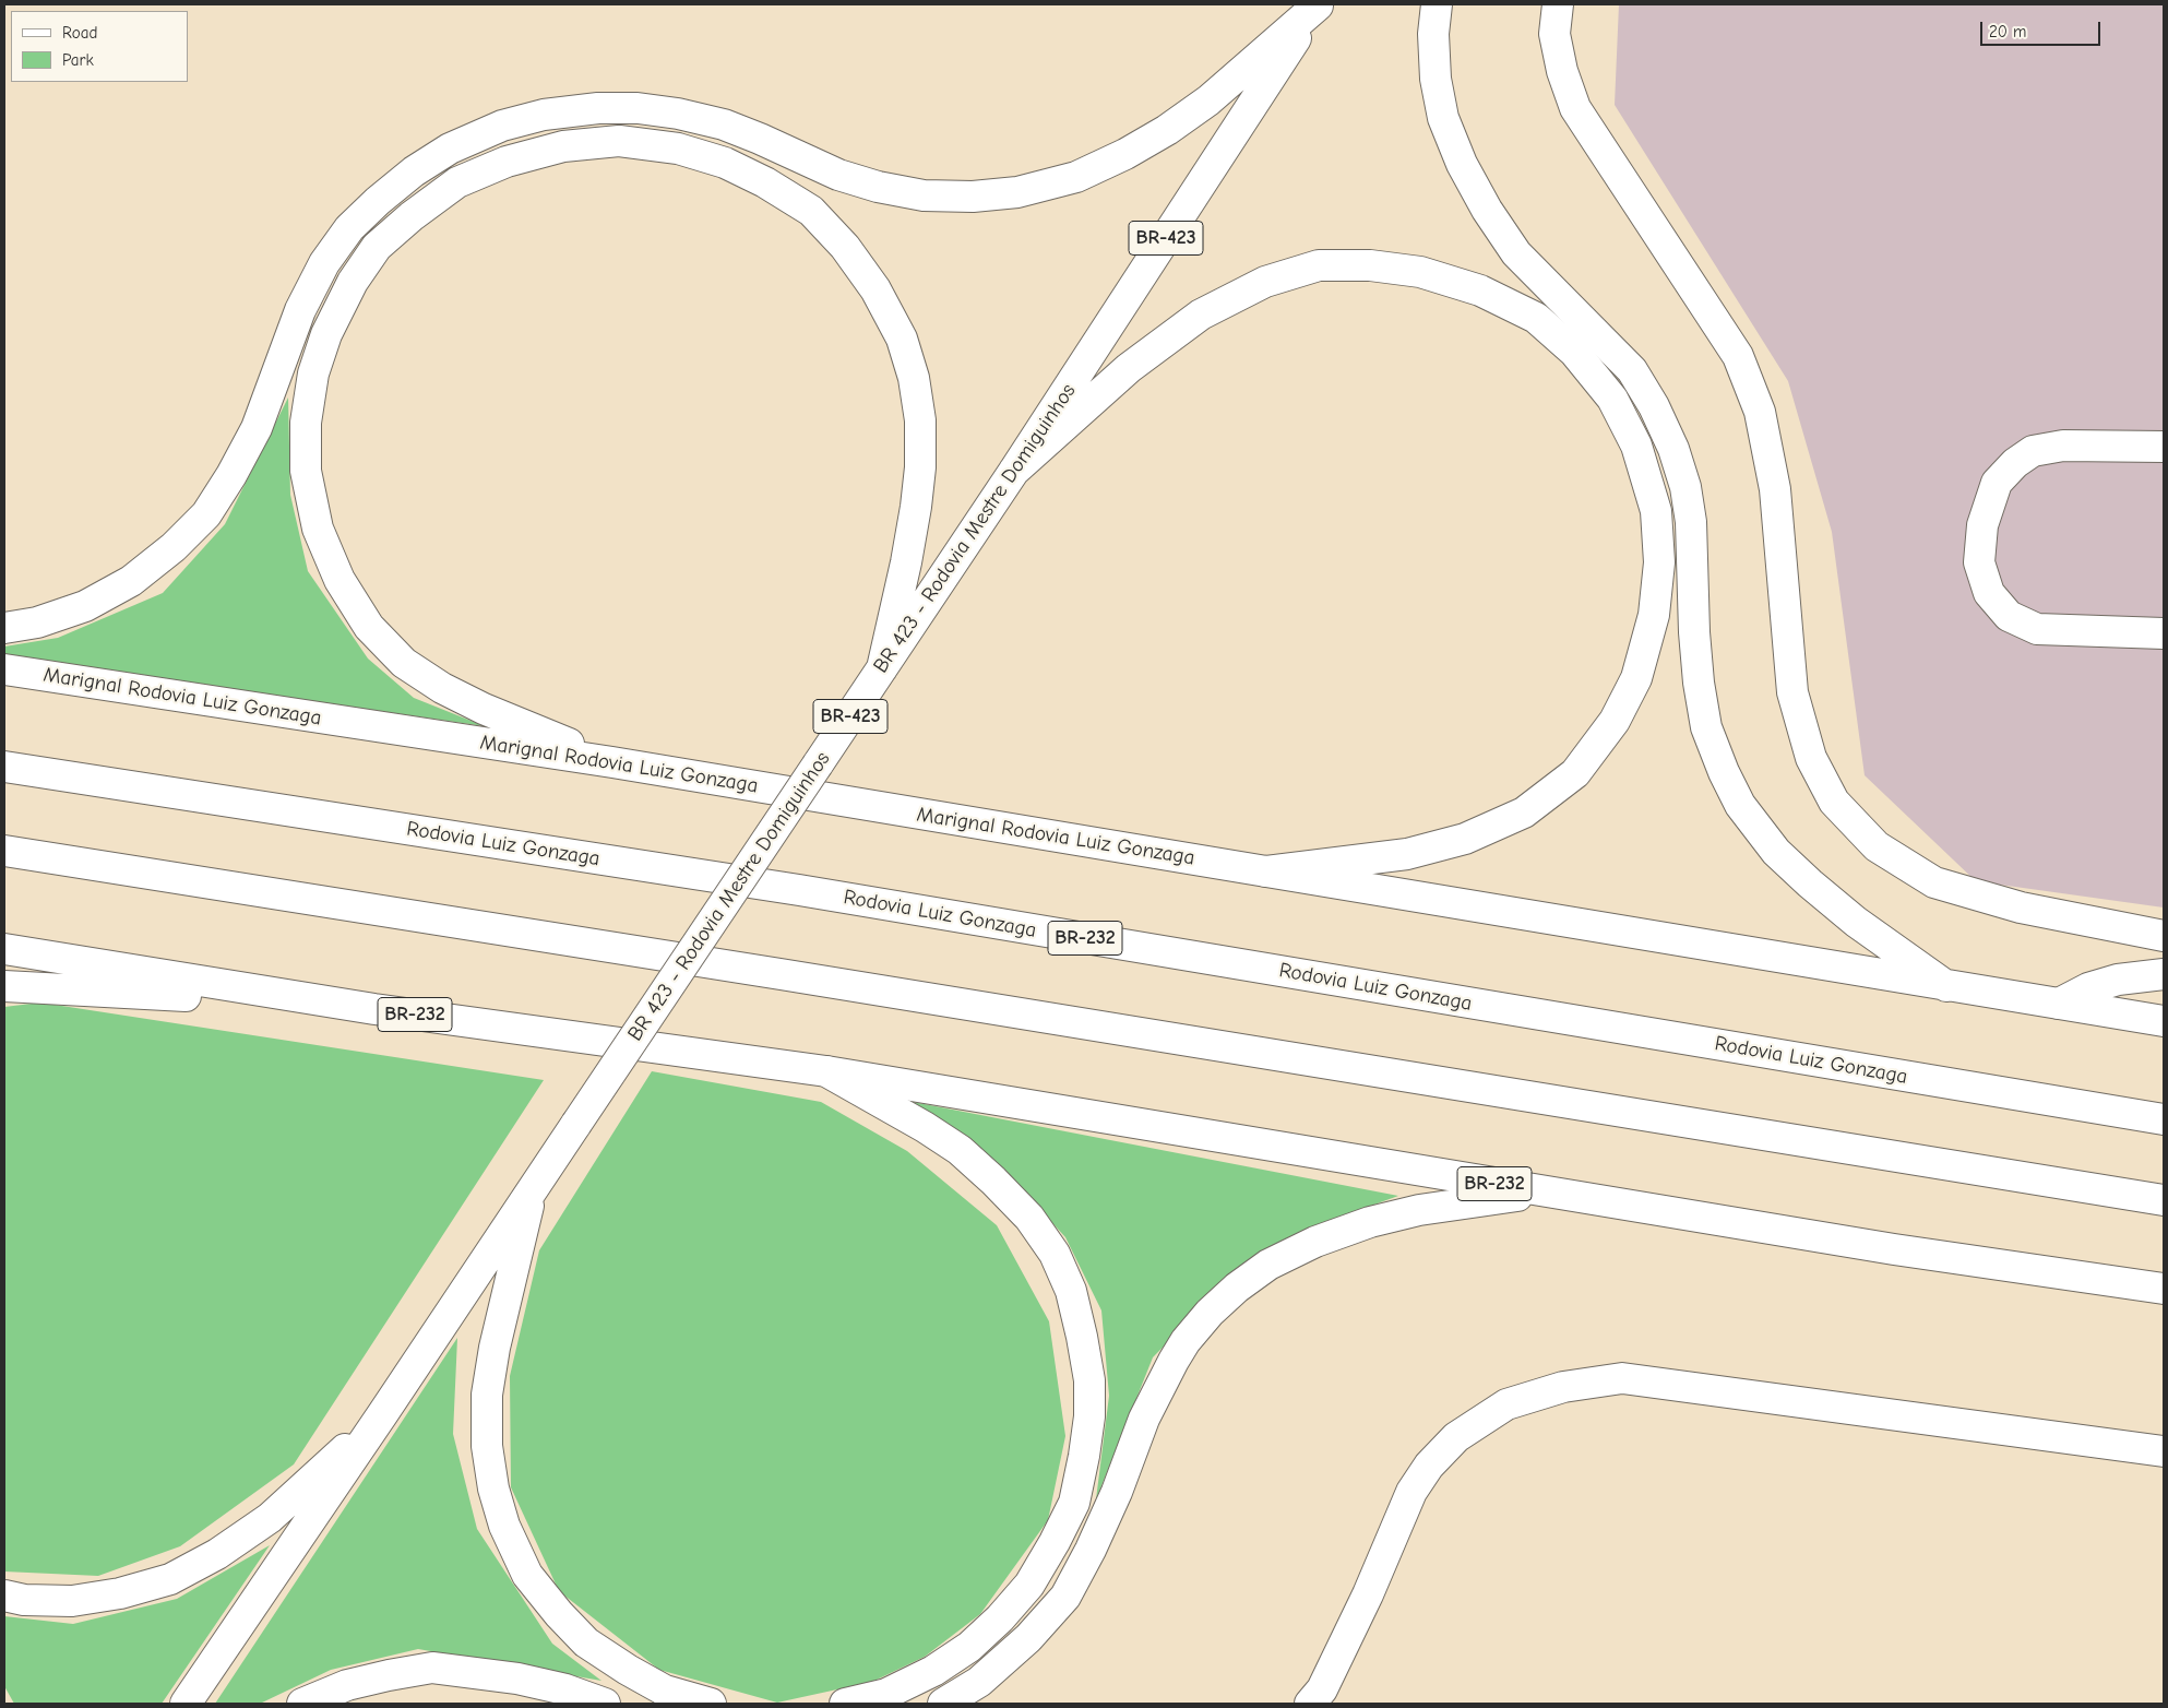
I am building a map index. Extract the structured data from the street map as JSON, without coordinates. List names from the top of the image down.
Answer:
{
  "streets": {
    "main road": [
      "BR-423",
      "BR 423 - Rodovia Mestre Domiguinhos",
      "Marignal Rodovia Luiz Gonzaga",
      "Rodovia Luiz Gonzaga",
      "BR-232"
    ]
  },
  "legend": ["Road", "Park"],
  "scale_bar": "20 m"
}
